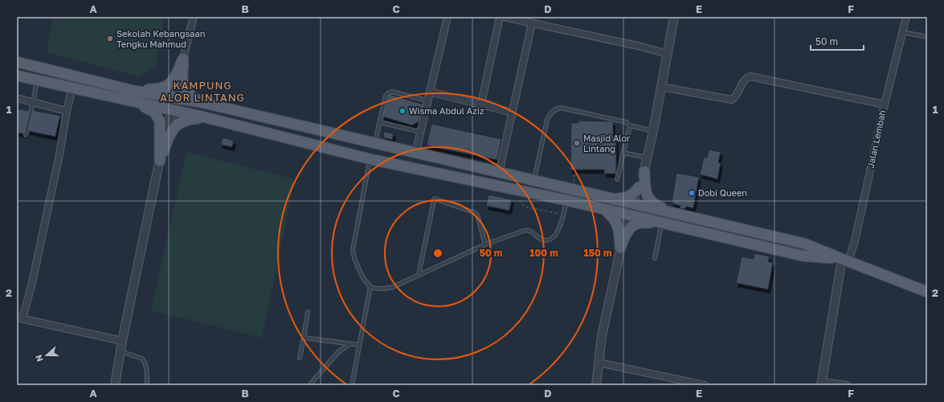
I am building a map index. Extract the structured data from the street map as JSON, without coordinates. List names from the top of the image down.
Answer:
{
  "streets": {
    "street": ["Jalan Lembah"]
  },
  "districts": ["KAMPUNG ALOR LINTANG"],
  "places": [
    "Sekolah Kebangsaan Tengku Mahmud",
    "Wisma Abdul Aziz",
    "Masjid Alor Lintang",
    "Dobi Queen"
  ],
  "scale_bar": "50 m",
  "north": "left",
  "grid": {
    "columns": [
      "A",
      "B",
      "C",
      "D",
      "E",
      "F"
    ],
    "rows": ["1", "2"]
  },
  "rings": ["50 m", "100 m", "150 m"]
}
